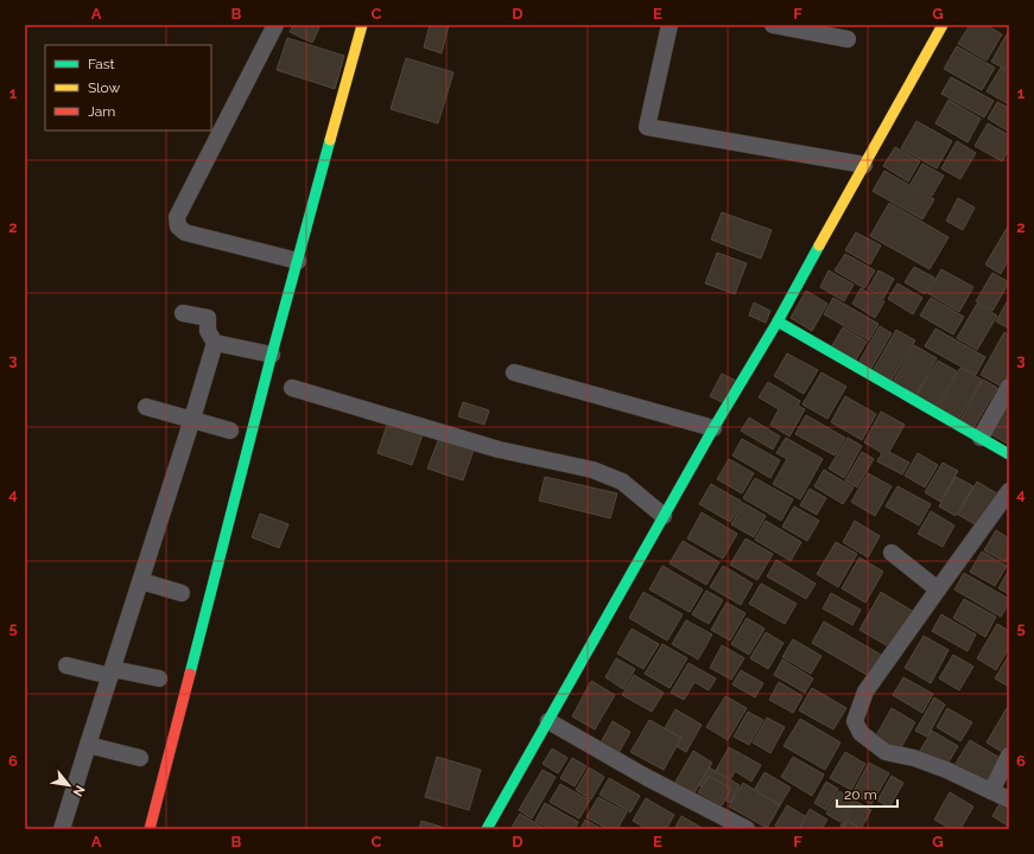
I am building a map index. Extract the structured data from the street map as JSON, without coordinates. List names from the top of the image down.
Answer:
{
  "legend": ["Fast", "Slow", "Jam"],
  "scale_bar": "20 m",
  "north": "bottom right",
  "grid": {
    "columns": [
      "A",
      "B",
      "C",
      "D",
      "E",
      "F",
      "G"
    ],
    "rows": [
      "1",
      "2",
      "3",
      "4",
      "5",
      "6"
    ]
  }
}
